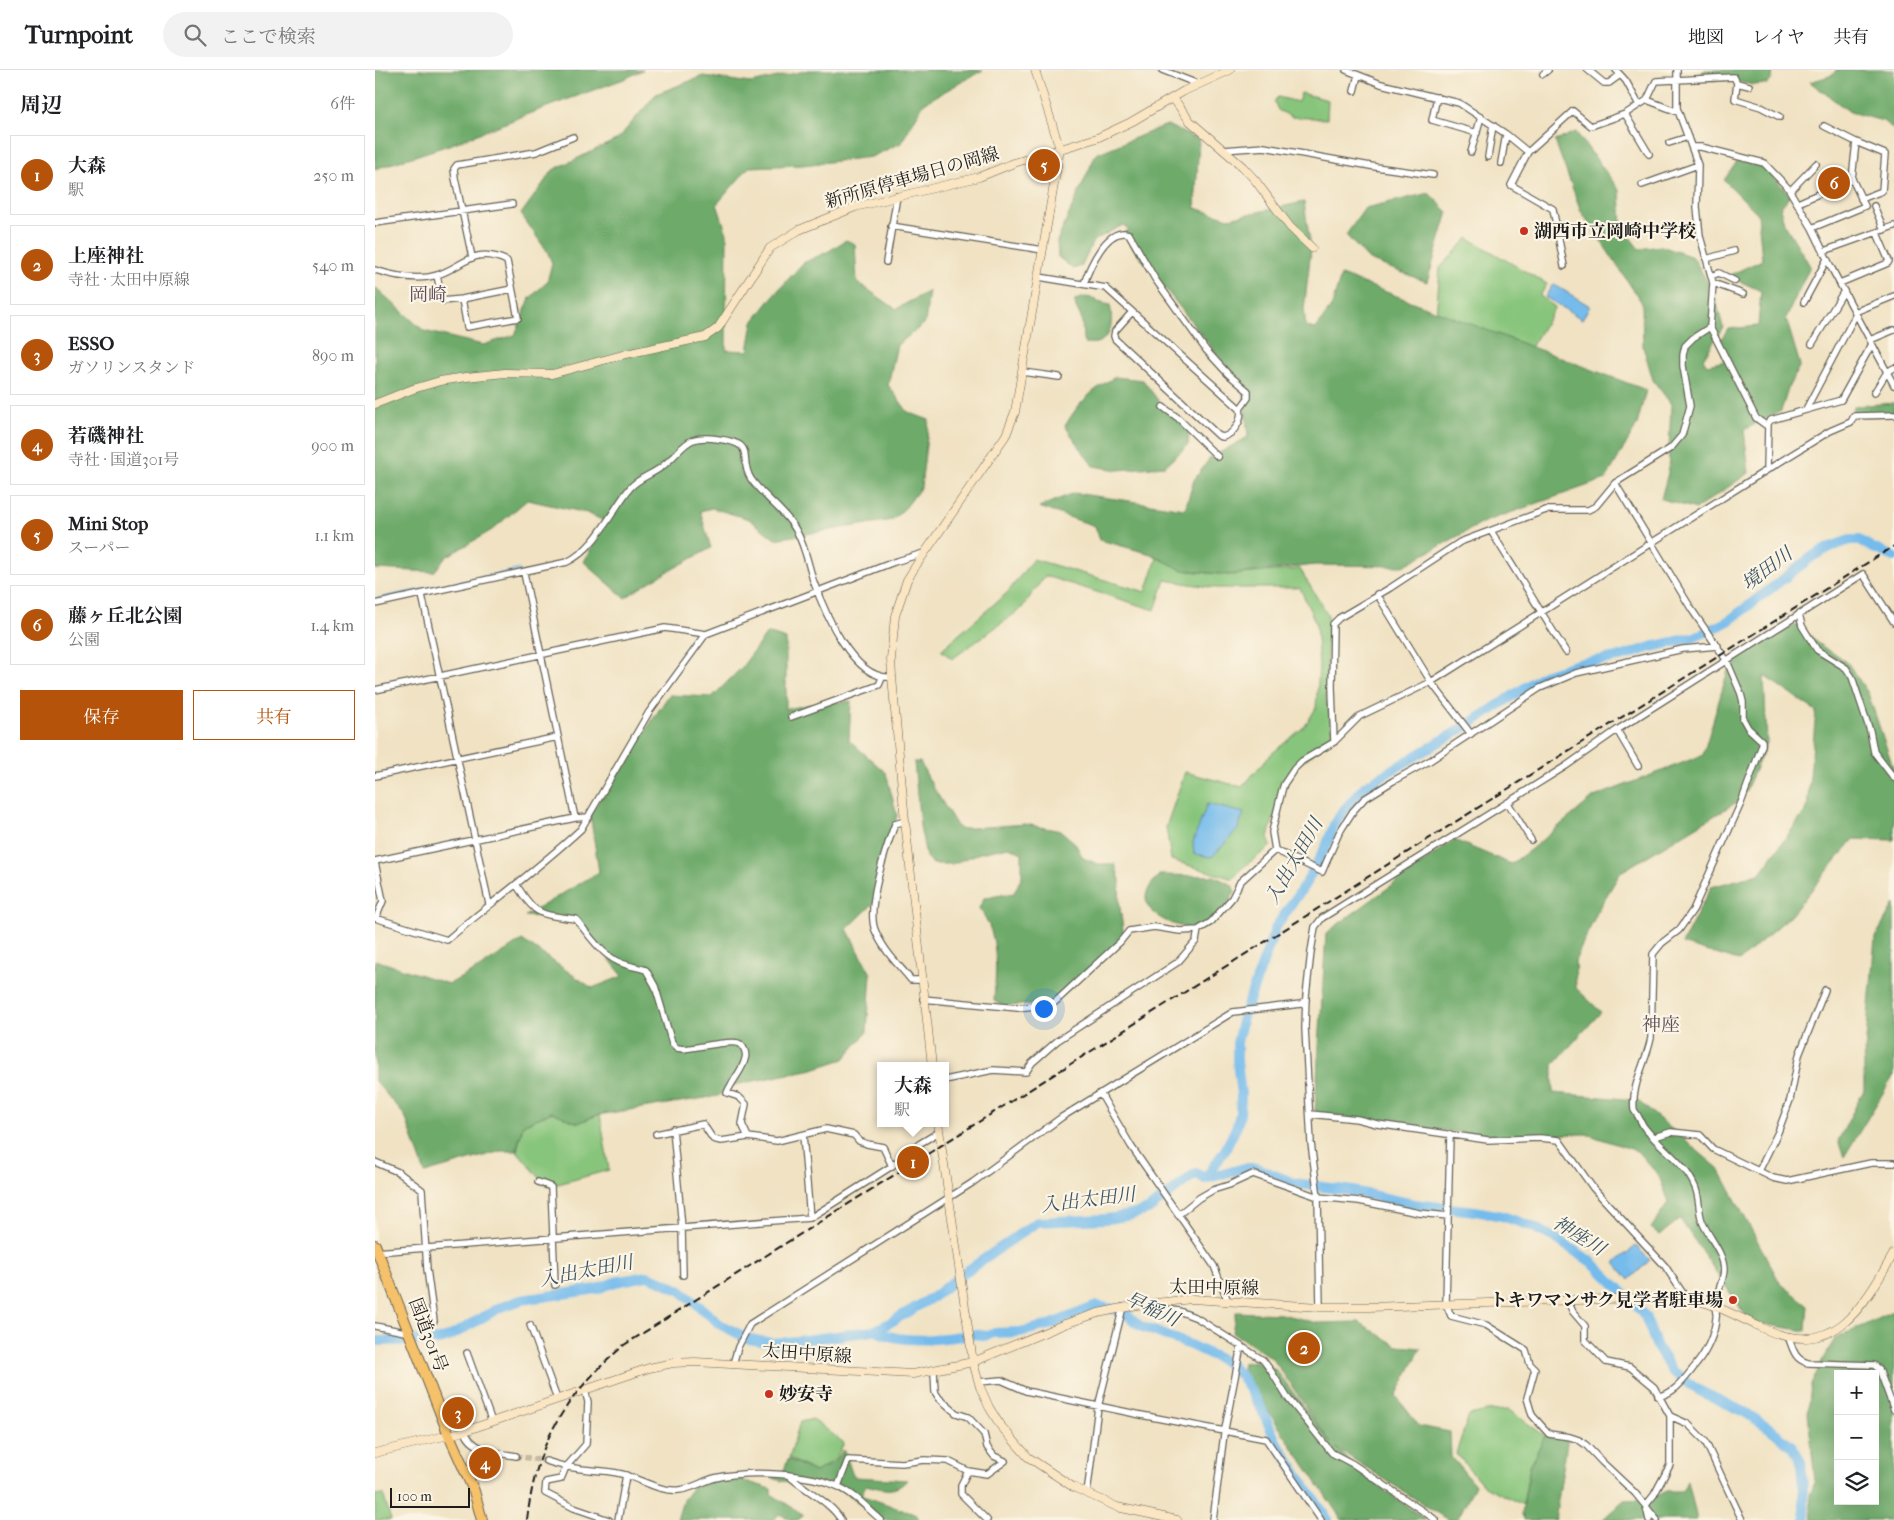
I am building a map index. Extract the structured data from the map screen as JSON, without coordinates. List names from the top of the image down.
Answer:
{
  "streets": {
    "highway": ["国道301号"],
    "main road": ["新所原停車場日の岡線", "太田中原線"]
  },
  "crossings": [
    ["太田中原線", "国道301号"]
  ],
  "districts": ["岡崎", "神座"],
  "water": [
    "境田川",
    "入出太田川",
    "神座川",
    "早稲川"
  ],
  "places": ["湖西市立岡崎中学校", "トキワマンサク見学者駐車場", "妙安寺"],
  "scale_bar": "100 m",
  "page": {
    "header": "Turnpoint",
    "search": "ここで検索",
    "nav": ["地図", "レイヤ", "共有"],
    "heading": ["周辺", "6件"],
    "list": [
      {
        "mark": "1",
        "name": "大森",
        "note": "駅",
        "value": "250 m"
      },
      {
        "mark": "2",
        "name": "上座神社",
        "note": "寺社 · 太田中原線",
        "value": "540 m"
      },
      {
        "mark": "3",
        "name": "ESSO",
        "note": "ガソリンスタンド",
        "value": "890 m"
      },
      {
        "mark": "4",
        "name": "若磯神社",
        "note": "寺社 · 国道301号",
        "value": "900 m"
      },
      {
        "mark": "5",
        "name": "Mini Stop",
        "note": "スーパー",
        "value": "1.1 km"
      },
      {
        "mark": "6",
        "name": "藤ヶ丘北公園",
        "note": "公園",
        "value": "1.4 km"
      }
    ],
    "pins": [
      "5",
      "6",
      "1",
      "2",
      "3",
      "4"
    ],
    "buttons": ["保存", "共有"],
    "popup": ["大森", "駅"],
    "map_buttons": ["+", "−"],
    "scale": "100 m"
  }
}
